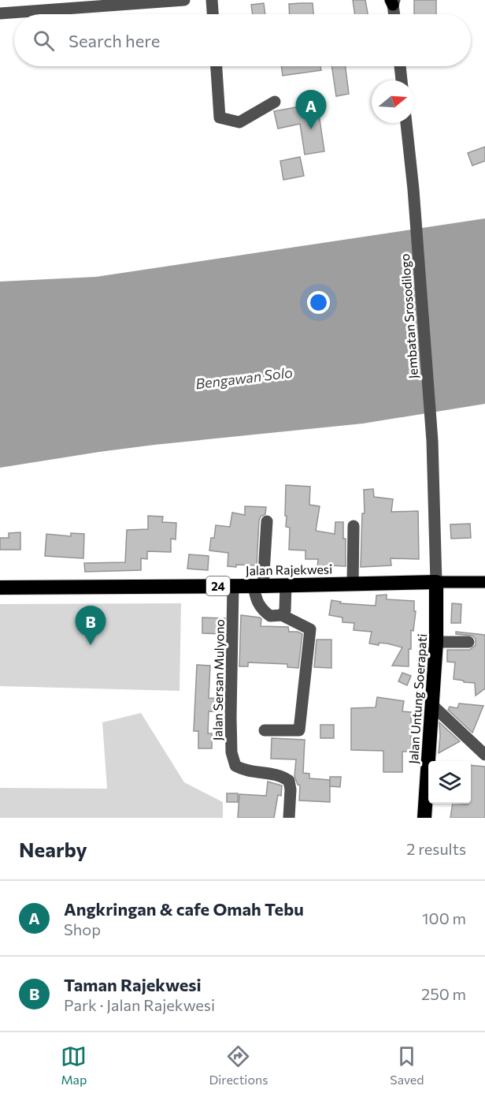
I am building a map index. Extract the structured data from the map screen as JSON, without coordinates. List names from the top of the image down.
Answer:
{
  "streets": {
    "highway": ["Jalan Rajekwesi", "24", "Jalan Untung Soerapati"],
    "street": ["Jembatan Srosodilogo", "Jalan Sersan Mulyono"]
  },
  "crossings": [
    ["Jembatan Srosodilogo", "Jalan Rajekwesi"],
    ["Jembatan Srosodilogo", "Jalan Untung Soerapati"],
    ["Jalan Rajekwesi", "Jalan Sersan Mulyono"],
    ["Jalan Rajekwesi", "Jalan Untung Soerapati"]
  ],
  "water": ["Bengawan Solo"],
  "north": "right",
  "page": {
    "search": "Search here",
    "pins": ["A", "B"],
    "heading": ["Nearby", "2 results"],
    "list": [
      {
        "mark": "A",
        "name": "Angkringan & cafe Omah Tebu",
        "note": "Shop",
        "value": "100 m"
      },
      {
        "mark": "B",
        "name": "Taman Rajekwesi",
        "note": "Park · Jalan Rajekwesi",
        "value": "250 m"
      }
    ],
    "nav": ["Map", "Directions", "Saved"]
  }
}
